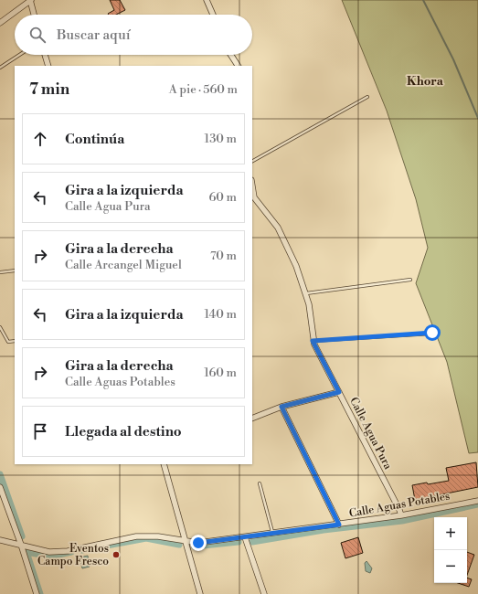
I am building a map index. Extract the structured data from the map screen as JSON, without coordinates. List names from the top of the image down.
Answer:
{
  "streets": {
    "street": ["Calle Agua Pura", "Calle Aguas Potables"]
  },
  "crossings": [
    ["Calle Agua Pura", "Calle Aguas Potables"]
  ],
  "districts": ["Khora"],
  "places": ["Eventos Campo Fresco"],
  "page": {
    "search": "Buscar aquí",
    "heading": ["7 min", "A pie · 560 m"],
    "list": [
      ["Continúa", "130 m"],
      ["Gira a la izquierda", "Calle Agua Pura", "60 m"],
      ["Gira a la derecha", "Calle Arcangel Miguel", "70 m"],
      ["Gira a la izquierda", "140 m"],
      ["Gira a la derecha", "Calle Aguas Potables", "160 m"],
      "Llegada al destino"
    ],
    "map_buttons": ["+", "−"]
  }
}
